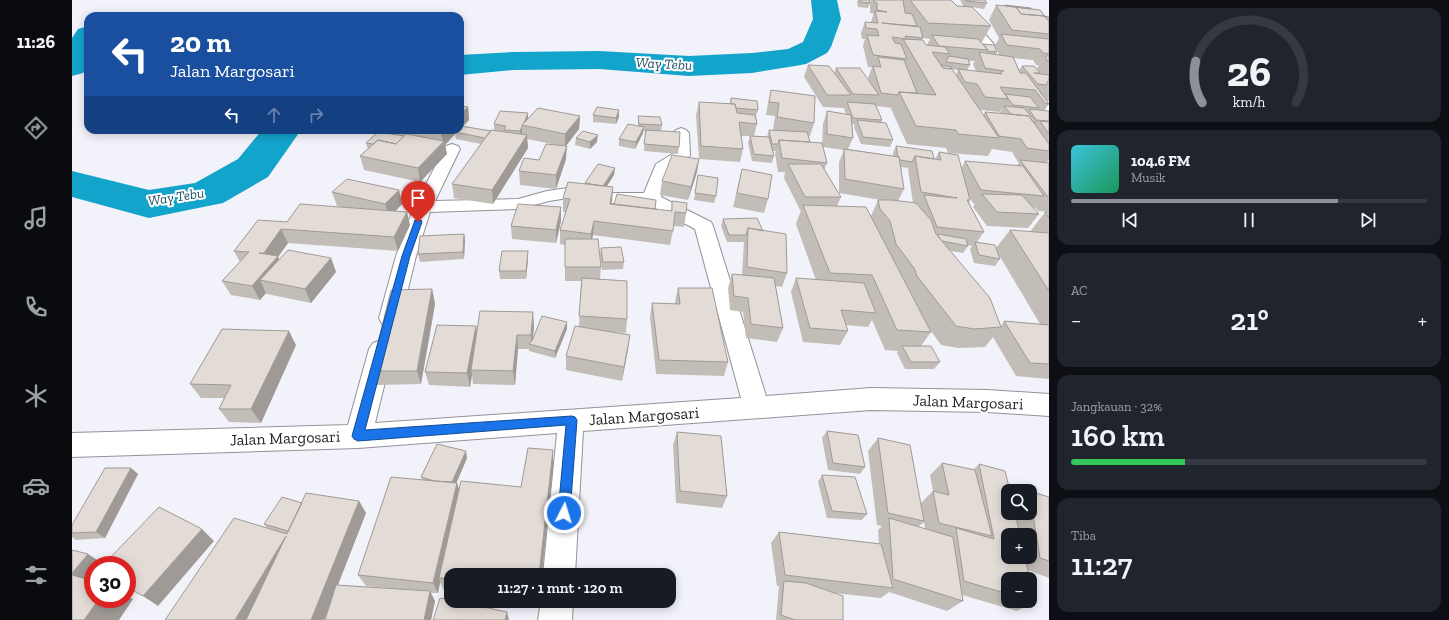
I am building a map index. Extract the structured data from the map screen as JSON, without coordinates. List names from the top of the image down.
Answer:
{
  "streets": {
    "street": ["Jalan Margosari"]
  },
  "water": ["Way Tebu"],
  "page": {
    "tabs": "11:26",
    "turn": ["20 m", "Jalan Margosari"],
    "song": ["104.6 FM", "Musik"],
    "tile": [
      "AC",
      ["Jangkauan · 32%", "160 km"],
      ["Tiba", "11:27"]
    ],
    "heat": ["−", "21°", "+"],
    "map_buttons": ["+", "−"],
    "limit": "30",
    "trip": "11:27 · 1 mnt · 120 m",
    "gauge": ["26", "km/h"]
  }
}
